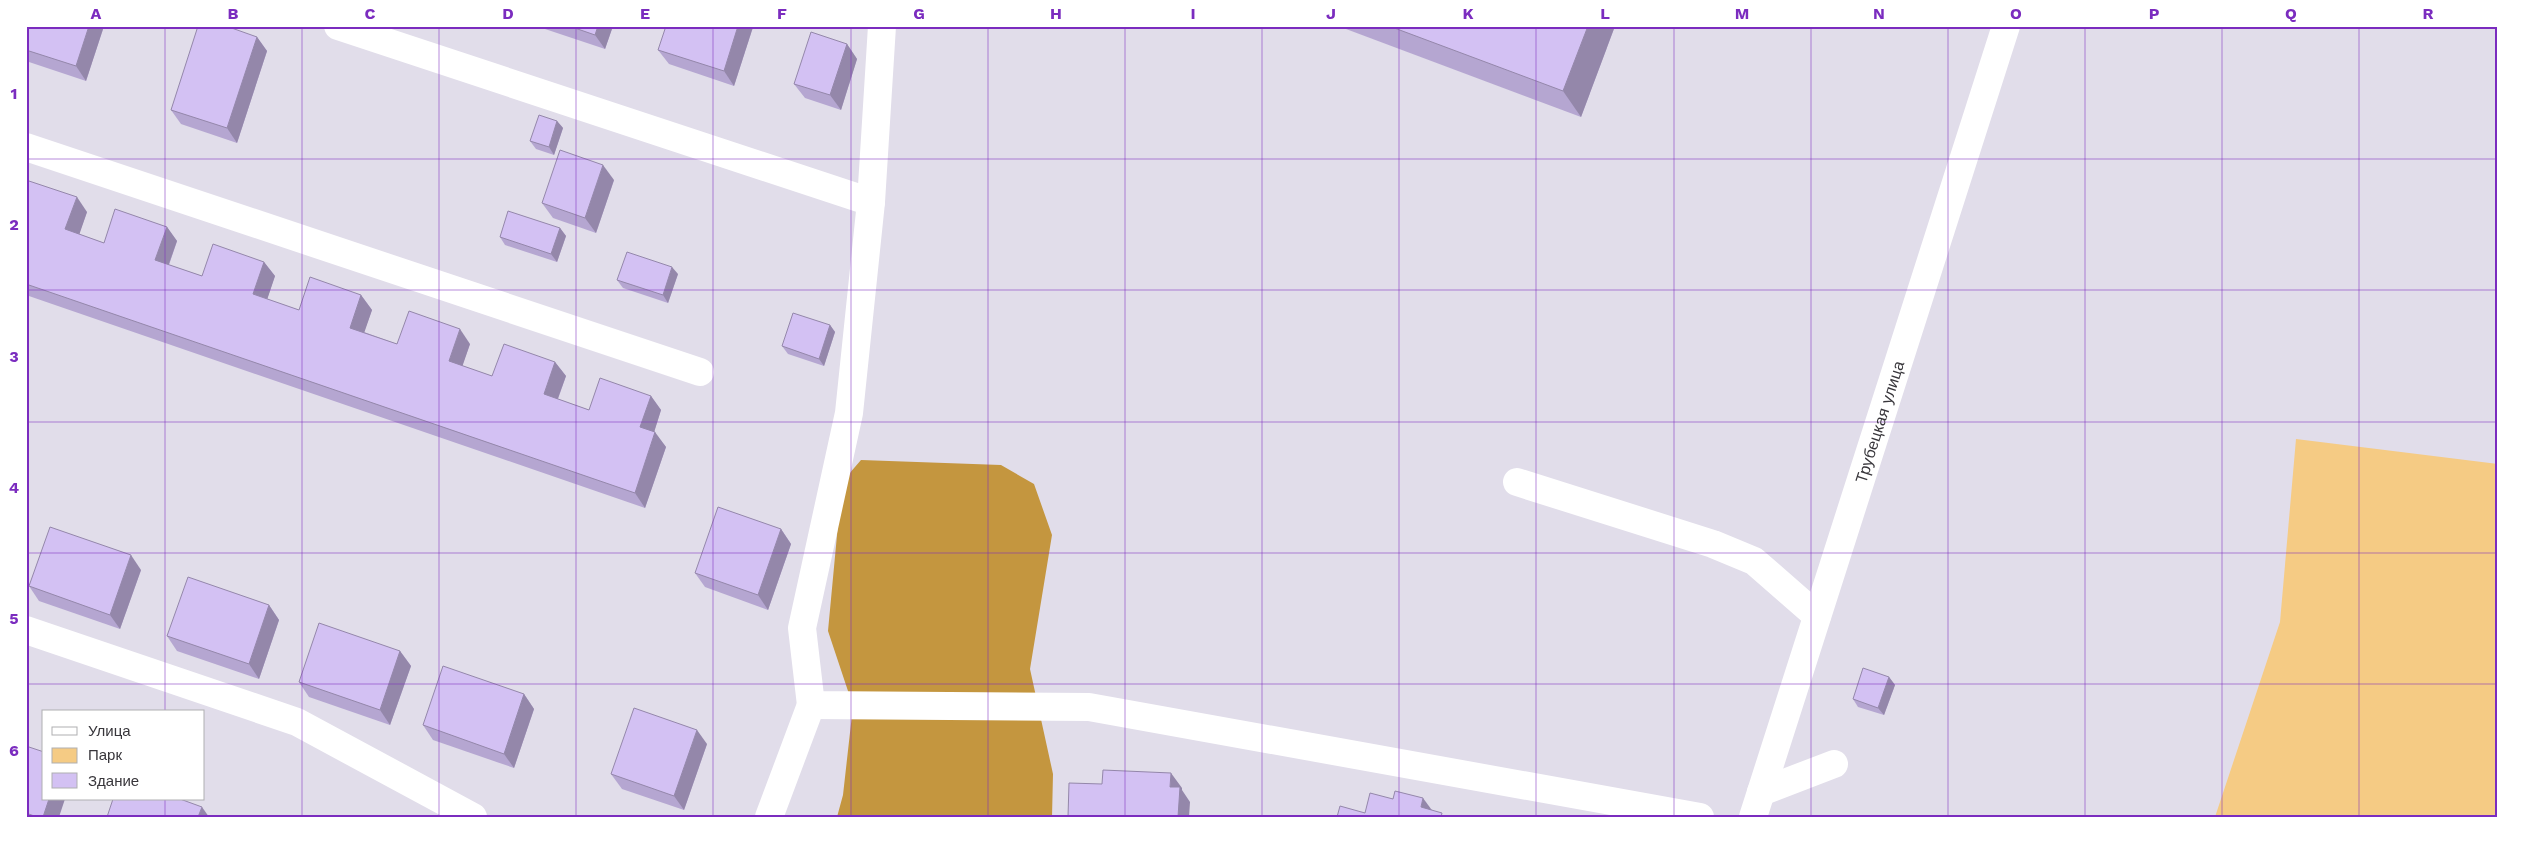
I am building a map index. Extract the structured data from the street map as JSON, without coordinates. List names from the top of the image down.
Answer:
{
  "streets": {
    "street": ["Трубецкая улица"]
  },
  "legend": ["Улица", "Парк", "Здание"],
  "grid": {
    "columns": [
      "A",
      "B",
      "C",
      "D",
      "E",
      "F",
      "G",
      "H",
      "I",
      "J",
      "K",
      "L",
      "M",
      "N",
      "O",
      "P",
      "Q",
      "R"
    ],
    "rows": [
      "1",
      "2",
      "3",
      "4",
      "5",
      "6"
    ]
  }
}
